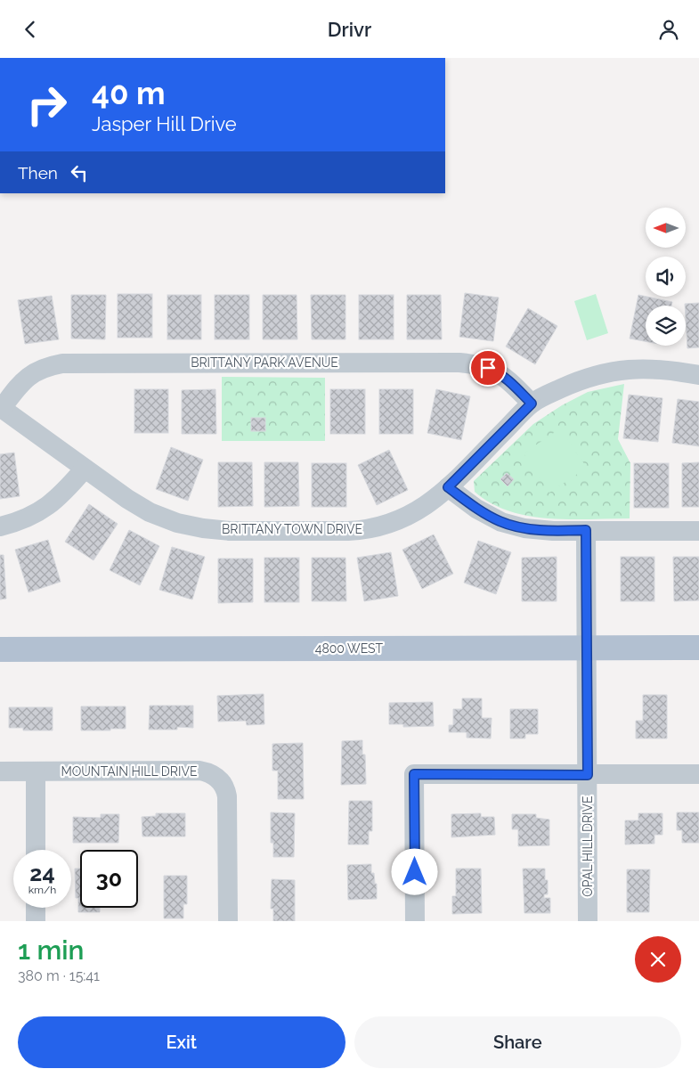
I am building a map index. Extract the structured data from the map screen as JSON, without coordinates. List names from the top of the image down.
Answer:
{
  "streets": {
    "main road": ["4800 WEST"],
    "street": [
      "BRITTANY PARK AVENUE",
      "BRITTANY TOWN DRIVE",
      "MOUNTAIN HILL DRIVE",
      "OPAL HILL DRIVE"
    ]
  },
  "crossings": [
    ["BRITTANY PARK AVENUE", "BRITTANY TOWN DRIVE"],
    ["4800 WEST", "OPAL HILL DRIVE"]
  ],
  "north": "left",
  "page": {
    "header": "Drivr",
    "turn": ["40 m", "Jasper Hill Drive"],
    "then": "Then",
    "speed": "24 km/h",
    "limit": "30",
    "heading": ["1 min", "380 m · 15:41"],
    "buttons": ["Exit", "Share"]
  }
}
